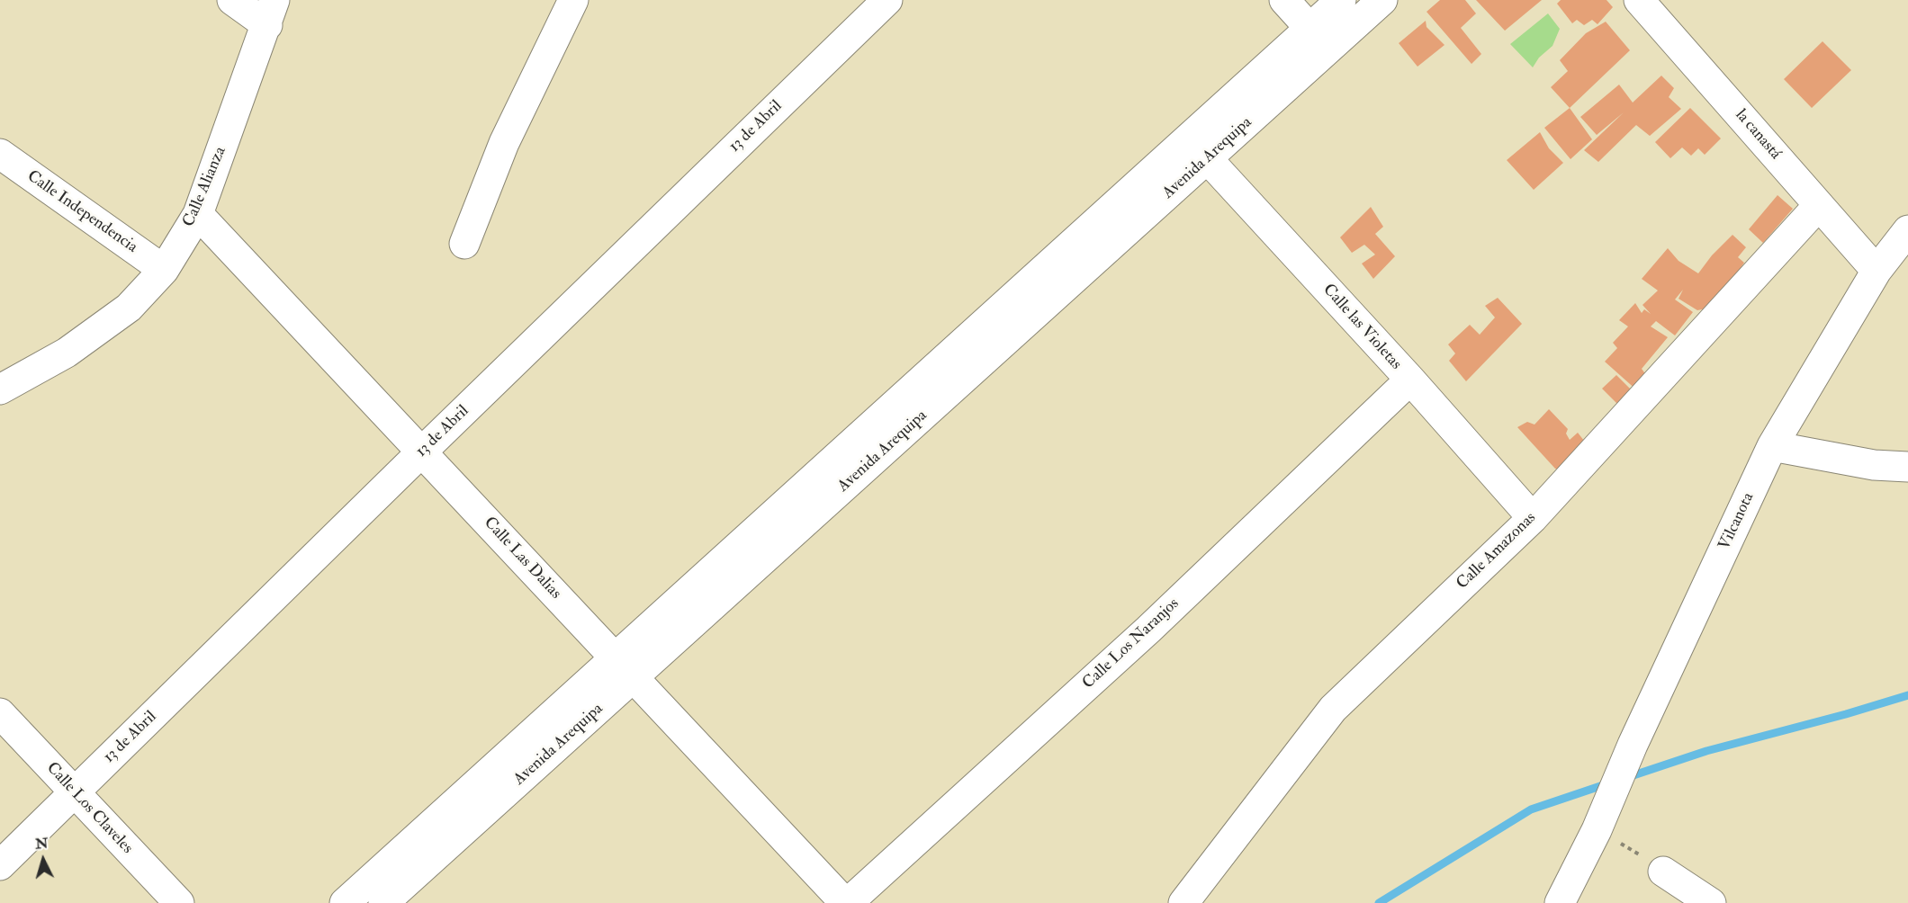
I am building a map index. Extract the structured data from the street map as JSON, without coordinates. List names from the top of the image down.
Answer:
{
  "streets": {
    "street": [
      "13 de Abril",
      "la canastá",
      "Avenida Arequipa",
      "Calle Alianza",
      "Calle Independencia",
      "Calle las Violetas",
      "Vilcanota",
      "Calle Amazonas",
      "Calle Las Dalias",
      "Calle Los Naranjos",
      "Calle Los Claveles"
    ]
  },
  "crossings": [
    ["13 de Abril", "Calle Las Dalias"],
    ["13 de Abril", "Calle Los Claveles"],
    ["la canastá", "Vilcanota"],
    ["la canastá", "Calle Amazonas"],
    ["Avenida Arequipa", "Calle las Violetas"],
    ["Avenida Arequipa", "Calle Las Dalias"],
    ["Calle Alianza", "Calle Independencia"],
    ["Calle Alianza", "Calle Las Dalias"],
    ["Calle las Violetas", "Calle Amazonas"],
    ["Calle las Violetas", "Calle Los Naranjos"],
    ["Calle Las Dalias", "Calle Los Naranjos"]
  ],
  "north": "top"
}
